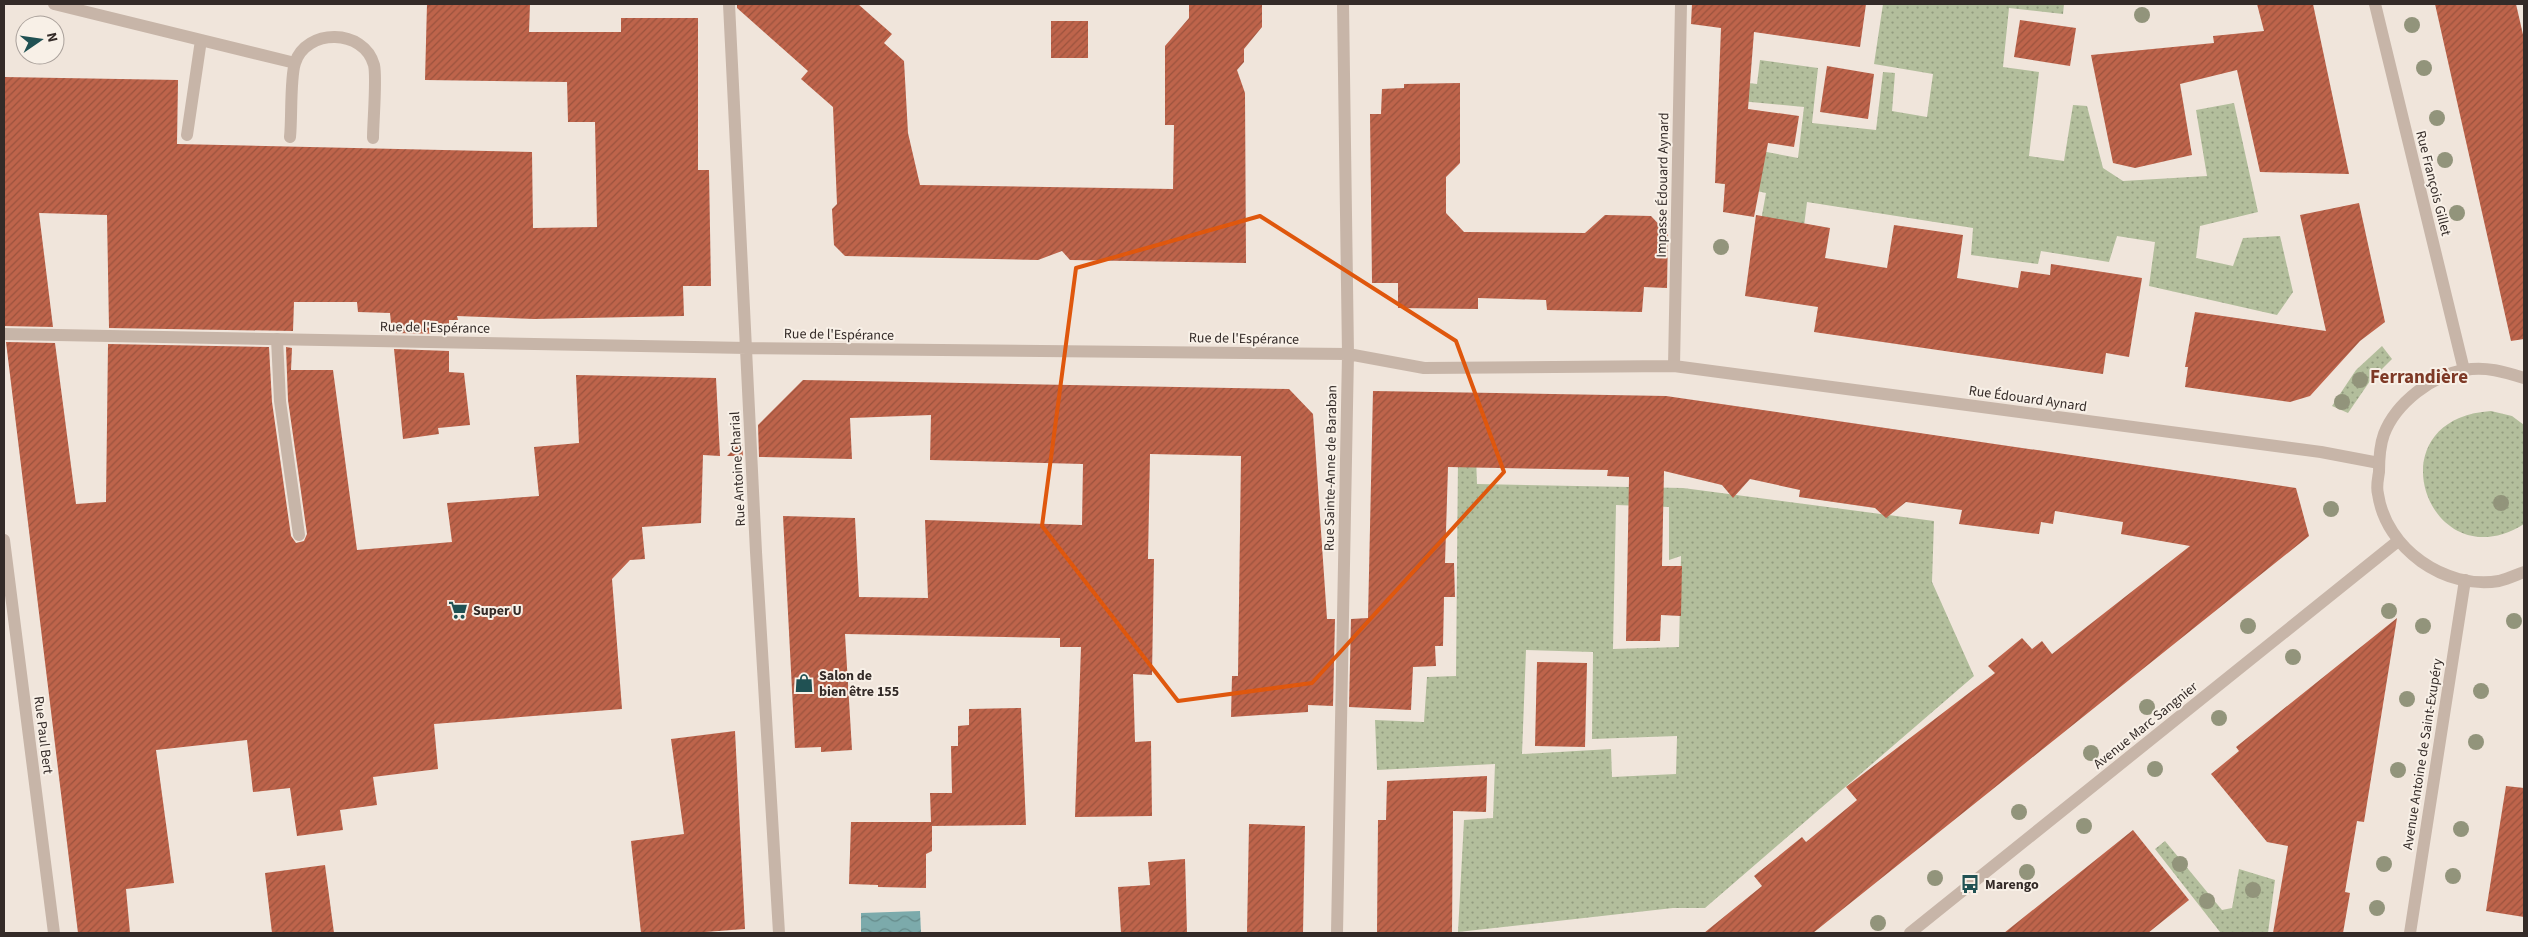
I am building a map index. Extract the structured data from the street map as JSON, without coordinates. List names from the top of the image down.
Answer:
{
  "streets": {
    "street": [
      "Rue François Gillet",
      "Impasse Édouard Aynard",
      "Rue de l'Espérance",
      "Rue Édouard Aynard",
      "Rue Sainte-Anne de Baraban",
      "Rue Antoine Charial",
      "Avenue Marc Sangnier",
      "Rue Paul Bert",
      "Avenue Antoine de Saint-Exupéry"
    ]
  },
  "crossings": [
    ["Impasse Édouard Aynard", "Rue de l'Espérance"],
    ["Impasse Édouard Aynard", "Rue Édouard Aynard"],
    ["Rue de l'Espérance", "Rue Édouard Aynard"],
    ["Rue de l'Espérance", "Rue Sainte-Anne de Baraban"],
    ["Rue de l'Espérance", "Rue Antoine Charial"]
  ],
  "districts": ["Ferrandière"],
  "places": {
    "supermarket": ["Super U"],
    "shop": ["Salon de bien être 155"],
    "bus stop": ["Marengo"]
  },
  "north": "right"
}
